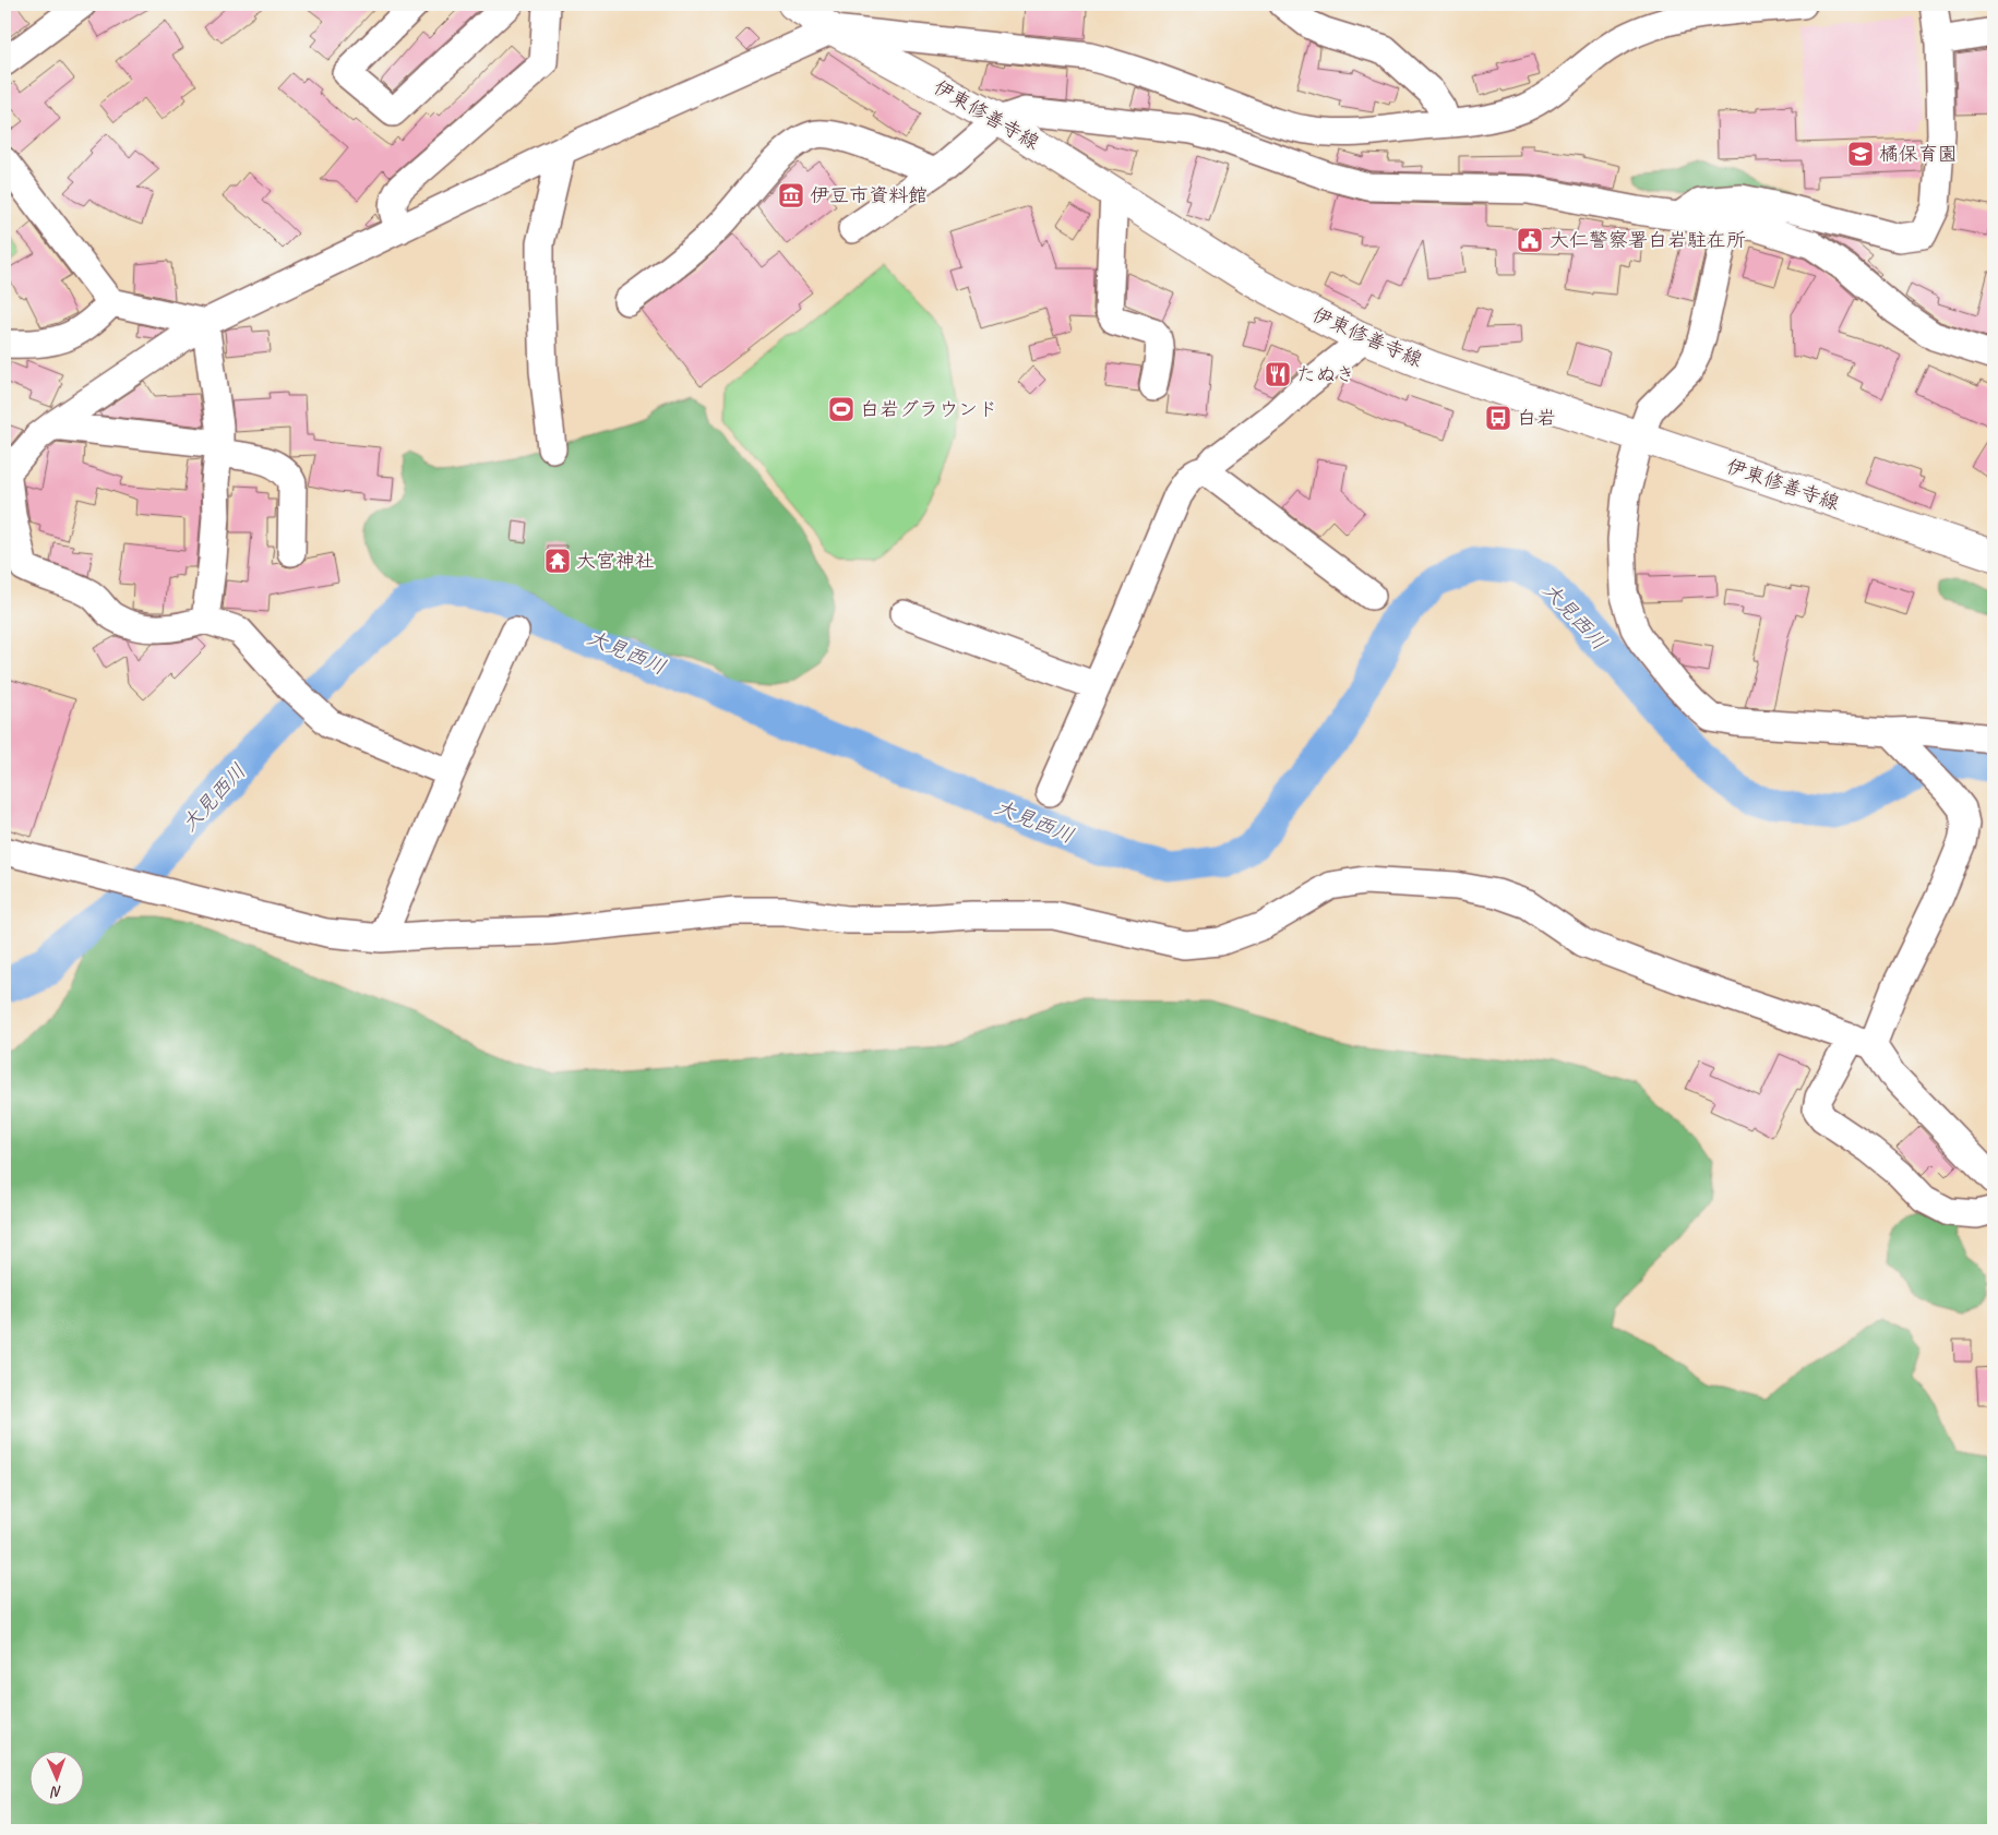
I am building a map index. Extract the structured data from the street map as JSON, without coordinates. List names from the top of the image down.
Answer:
{
  "streets": {
    "main road": ["伊東修善寺線"]
  },
  "water": ["大見西川"],
  "places": {
    "school or university": ["橘保育園"],
    "museum": ["伊豆市資料館"],
    "public building": ["大仁警察署白岩駐在所"],
    "restaurant": ["たぬき"],
    "sports": ["白岩グラウンド"],
    "bus stop": ["白岩"],
    "temple": ["大宮神社"]
  },
  "north": "bottom"
}
